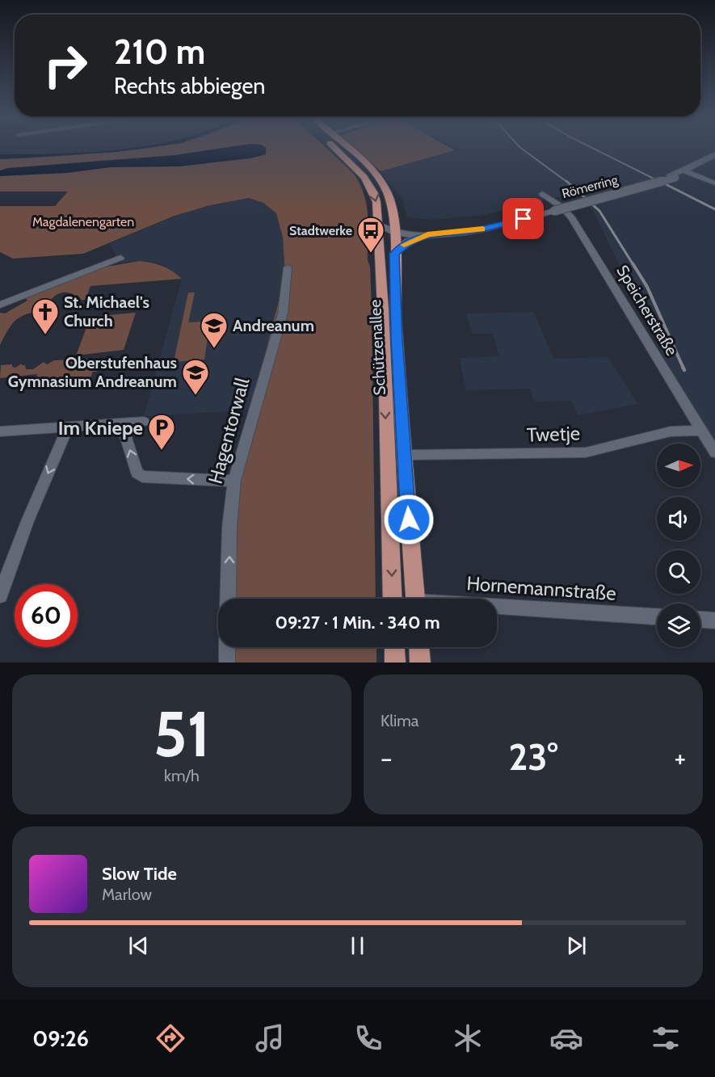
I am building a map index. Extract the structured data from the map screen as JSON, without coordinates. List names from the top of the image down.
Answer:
{
  "streets": {
    "main road": ["Römerring", "Schützenallee"],
    "street": [
      "Speicherstraße",
      "Hagentorwall",
      "Twetje",
      "Hornemannstraße"
    ]
  },
  "crossings": [
    ["Römerring", "Schützenallee"],
    ["Speicherstraße", "Twetje"],
    ["Schützenallee", "Twetje"]
  ],
  "parks": ["Magdalenengarten"],
  "places": {
    "bus stop": ["Stadtwerke"],
    "church": ["St. Michael's Church"],
    "school or university": ["Andreanum", "Oberstufenhaus Gymnasium Andreanum"],
    "parking": ["Im Kniepe"]
  },
  "north": "right",
  "page": {
    "turn": ["210 m", "Rechts abbiegen"],
    "limit": "60",
    "trip": "09:27 · 1 Min. · 340 m",
    "tile": [
      ["51", "km/h"],
      "Klima"
    ],
    "heat": ["−", "23°", "+"],
    "song": ["Slow Tide", "Marlow"],
    "tabs": "09:26"
  }
}
